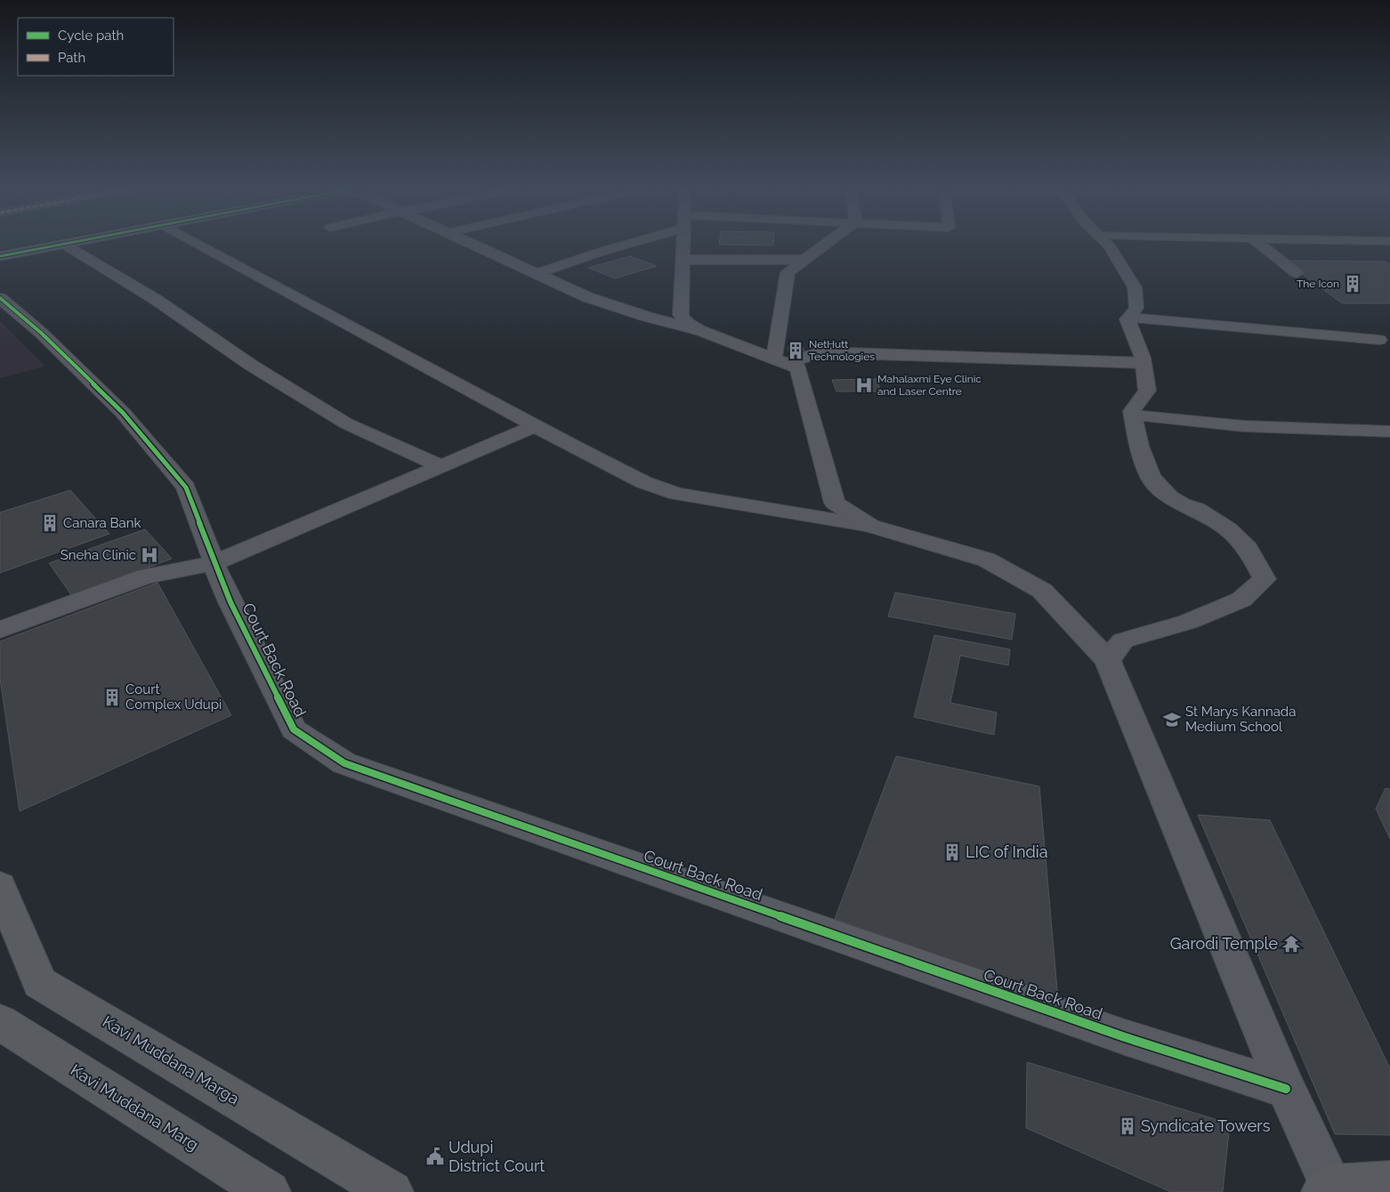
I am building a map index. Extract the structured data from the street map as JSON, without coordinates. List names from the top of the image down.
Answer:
{
  "streets": {
    "main road": ["Kavi Muddana Marga", "Kavi Muddana Marg"],
    "street": ["Court Back Road"]
  },
  "places": {
    "building": [
      "The Icon",
      "NetHutt Technologies",
      "Canara Bank",
      "Court Complex Udupi",
      "LIC of India",
      "Syndicate Towers"
    ],
    "hospital": ["Mahalaxmi Eye Clinic and Laser Centre", "Sneha Clinic"],
    "school or university": ["St Marys Kannada Medium School"],
    "temple": ["Garodi Temple"],
    "public building": ["Udupi District Court"]
  },
  "legend": ["Cycle path", "Path"]
}
